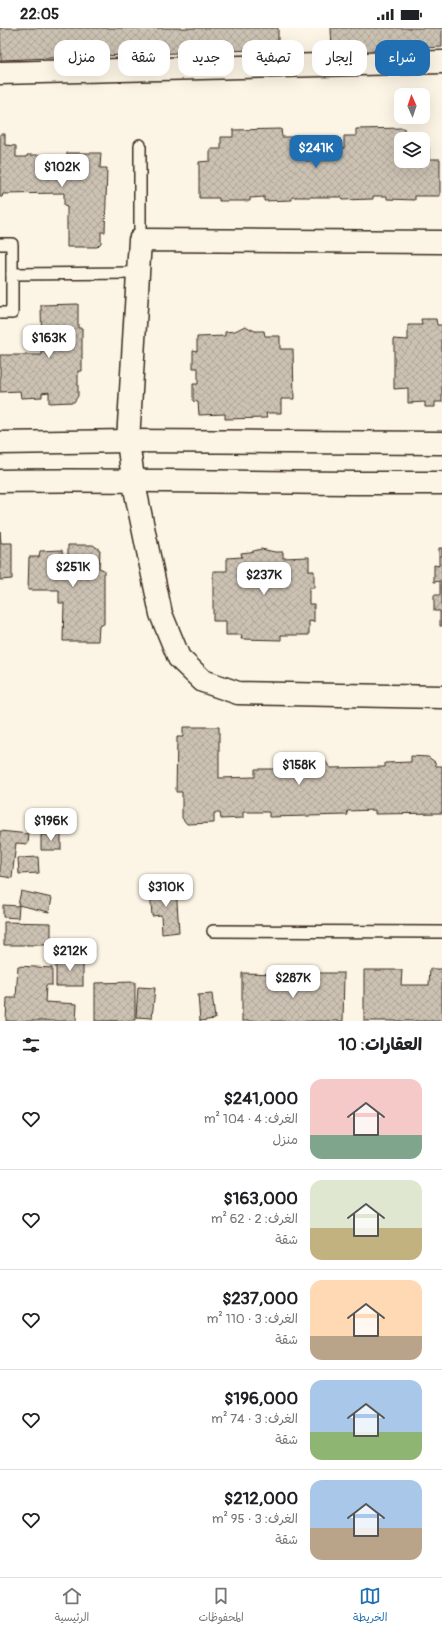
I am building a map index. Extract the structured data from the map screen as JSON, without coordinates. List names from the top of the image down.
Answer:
{
  "north": "top",
  "page": {
    "status": "22:05",
    "chip": [
      "شراء",
      "إيجار",
      "تصفية",
      "جديد",
      "شقة",
      "منزل"
    ],
    "price": [
      "$241K",
      "$102K",
      "$163K",
      "$251K",
      "$237K",
      "$158K",
      "$196K",
      "$310K",
      "$212K",
      "$287K"
    ],
    "heading": "العقارات: 10",
    "list": [
      {
        "name": "$241,000",
        "note": "الغرف: 4 · 104 m² · منزل"
      },
      {
        "name": "$163,000",
        "note": "الغرف: 2 · 62 m² · شقة"
      },
      {
        "name": "$237,000",
        "note": "الغرف: 3 · 110 m² · شقة"
      },
      {
        "name": "$196,000",
        "note": "الغرف: 3 · 74 m² · شقة"
      },
      {
        "name": "$212,000",
        "note": "الغرف: 3 · 95 m² · شقة"
      }
    ],
    "tabs": ["الخريطة", "المحفوظات", "الرئيسية"]
  }
}
